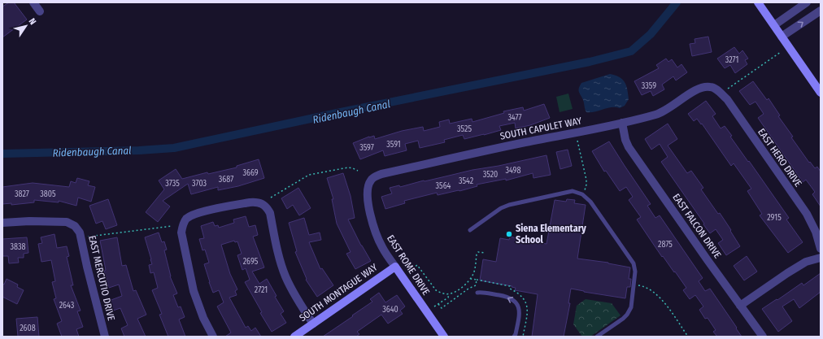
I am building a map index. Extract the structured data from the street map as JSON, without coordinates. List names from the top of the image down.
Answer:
{
  "streets": {
    "street": [
      "SOUTH CAPULET WAY",
      "EAST HERO DRIVE",
      "EAST FALCON DRIVE",
      "EAST ROME DRIVE",
      "EAST MERCUTIO DRIVE",
      "SOUTH MONTAGUE WAY"
    ]
  },
  "crossings": [
    ["SOUTH CAPULET WAY", "EAST HERO DRIVE"],
    ["SOUTH CAPULET WAY", "EAST FALCON DRIVE"],
    ["SOUTH CAPULET WAY", "EAST ROME DRIVE"],
    ["EAST ROME DRIVE", "SOUTH MONTAGUE WAY"]
  ],
  "water": ["Ridenbaugh Canal"],
  "places": ["Siena Elementary School"],
  "house_numbers": [
    "3271",
    "3359",
    "3477",
    "3525",
    "3591",
    "3597",
    "3498",
    "3669",
    "3520",
    "3687",
    "3542",
    "3735",
    "3703",
    "3564",
    "3827",
    "3805",
    "2915",
    "2875",
    "3838",
    "2695",
    "2721",
    "2643",
    "3640",
    "2608"
  ],
  "north": "top right"
}
